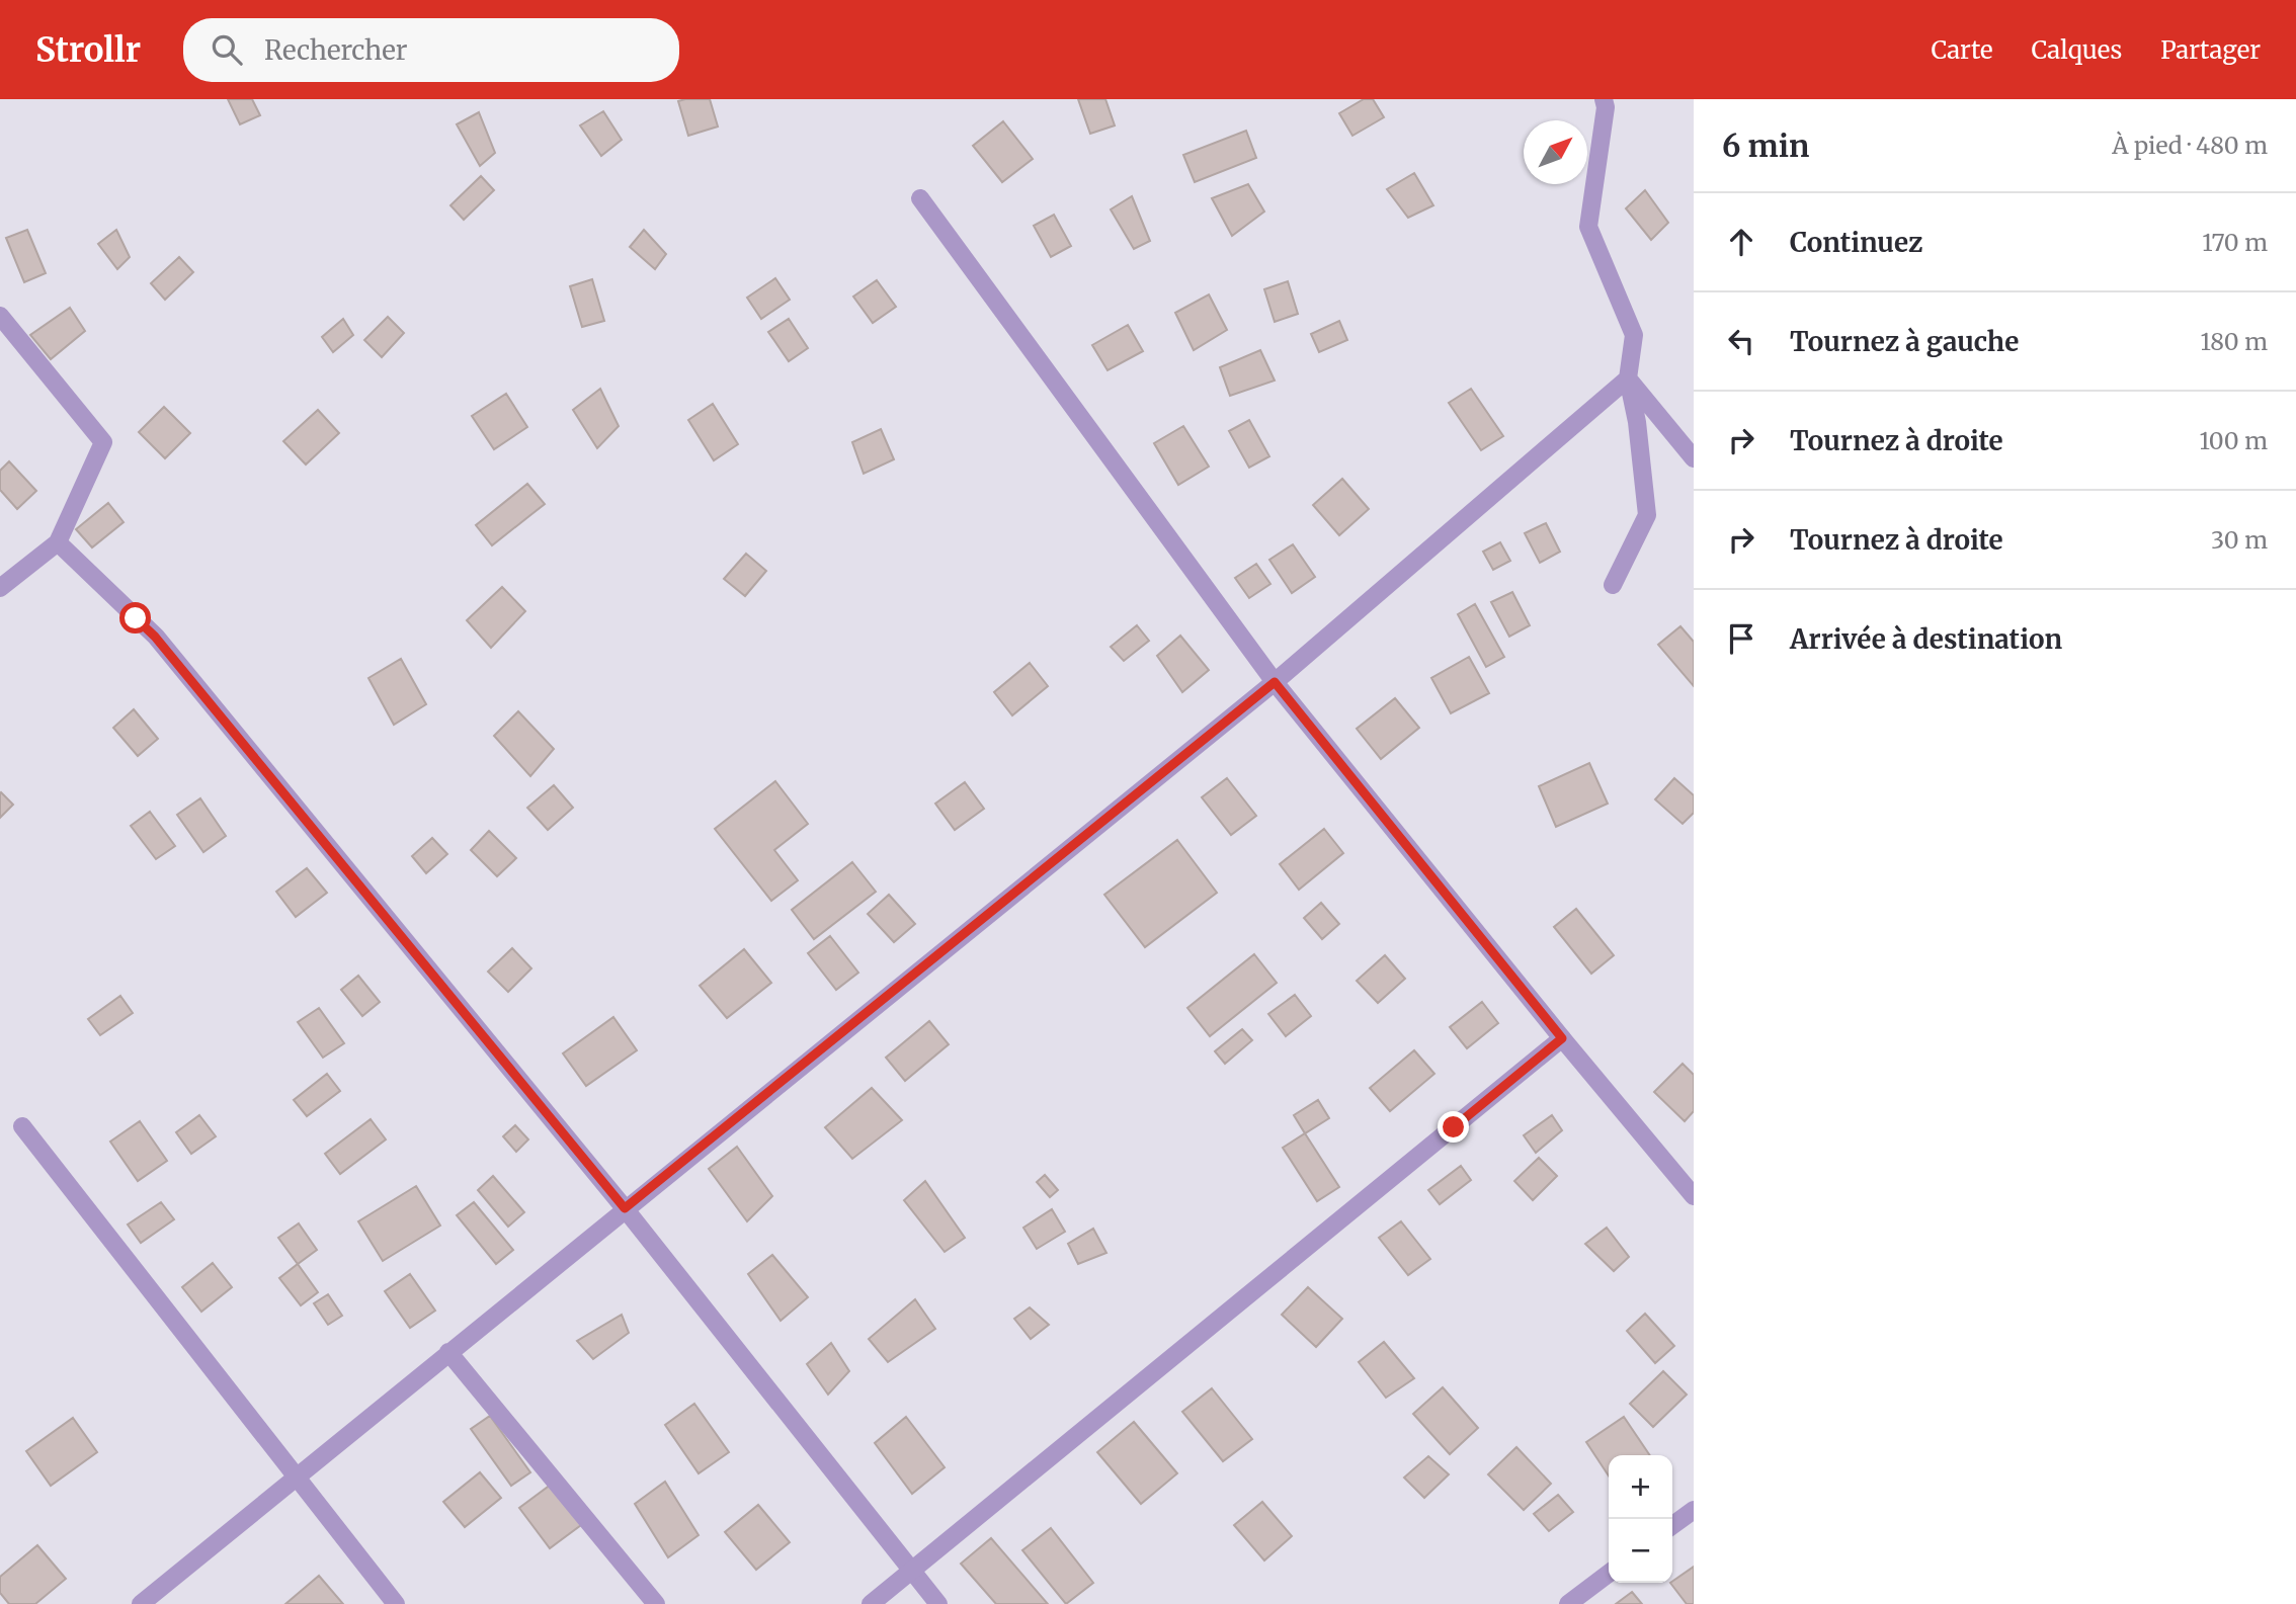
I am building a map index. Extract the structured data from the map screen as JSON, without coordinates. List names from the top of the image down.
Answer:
{
  "north": "top right",
  "page": {
    "header": "Strollr",
    "search": "Rechercher",
    "nav": ["Carte", "Calques", "Partager"],
    "heading": ["6 min", "À pied · 480 m"],
    "list": [
      ["Continuez", "170 m"],
      ["Tournez à gauche", "180 m"],
      ["Tournez à droite", "100 m"],
      ["Tournez à droite", "30 m"],
      "Arrivée à destination"
    ],
    "map_buttons": ["+", "−"]
  }
}
